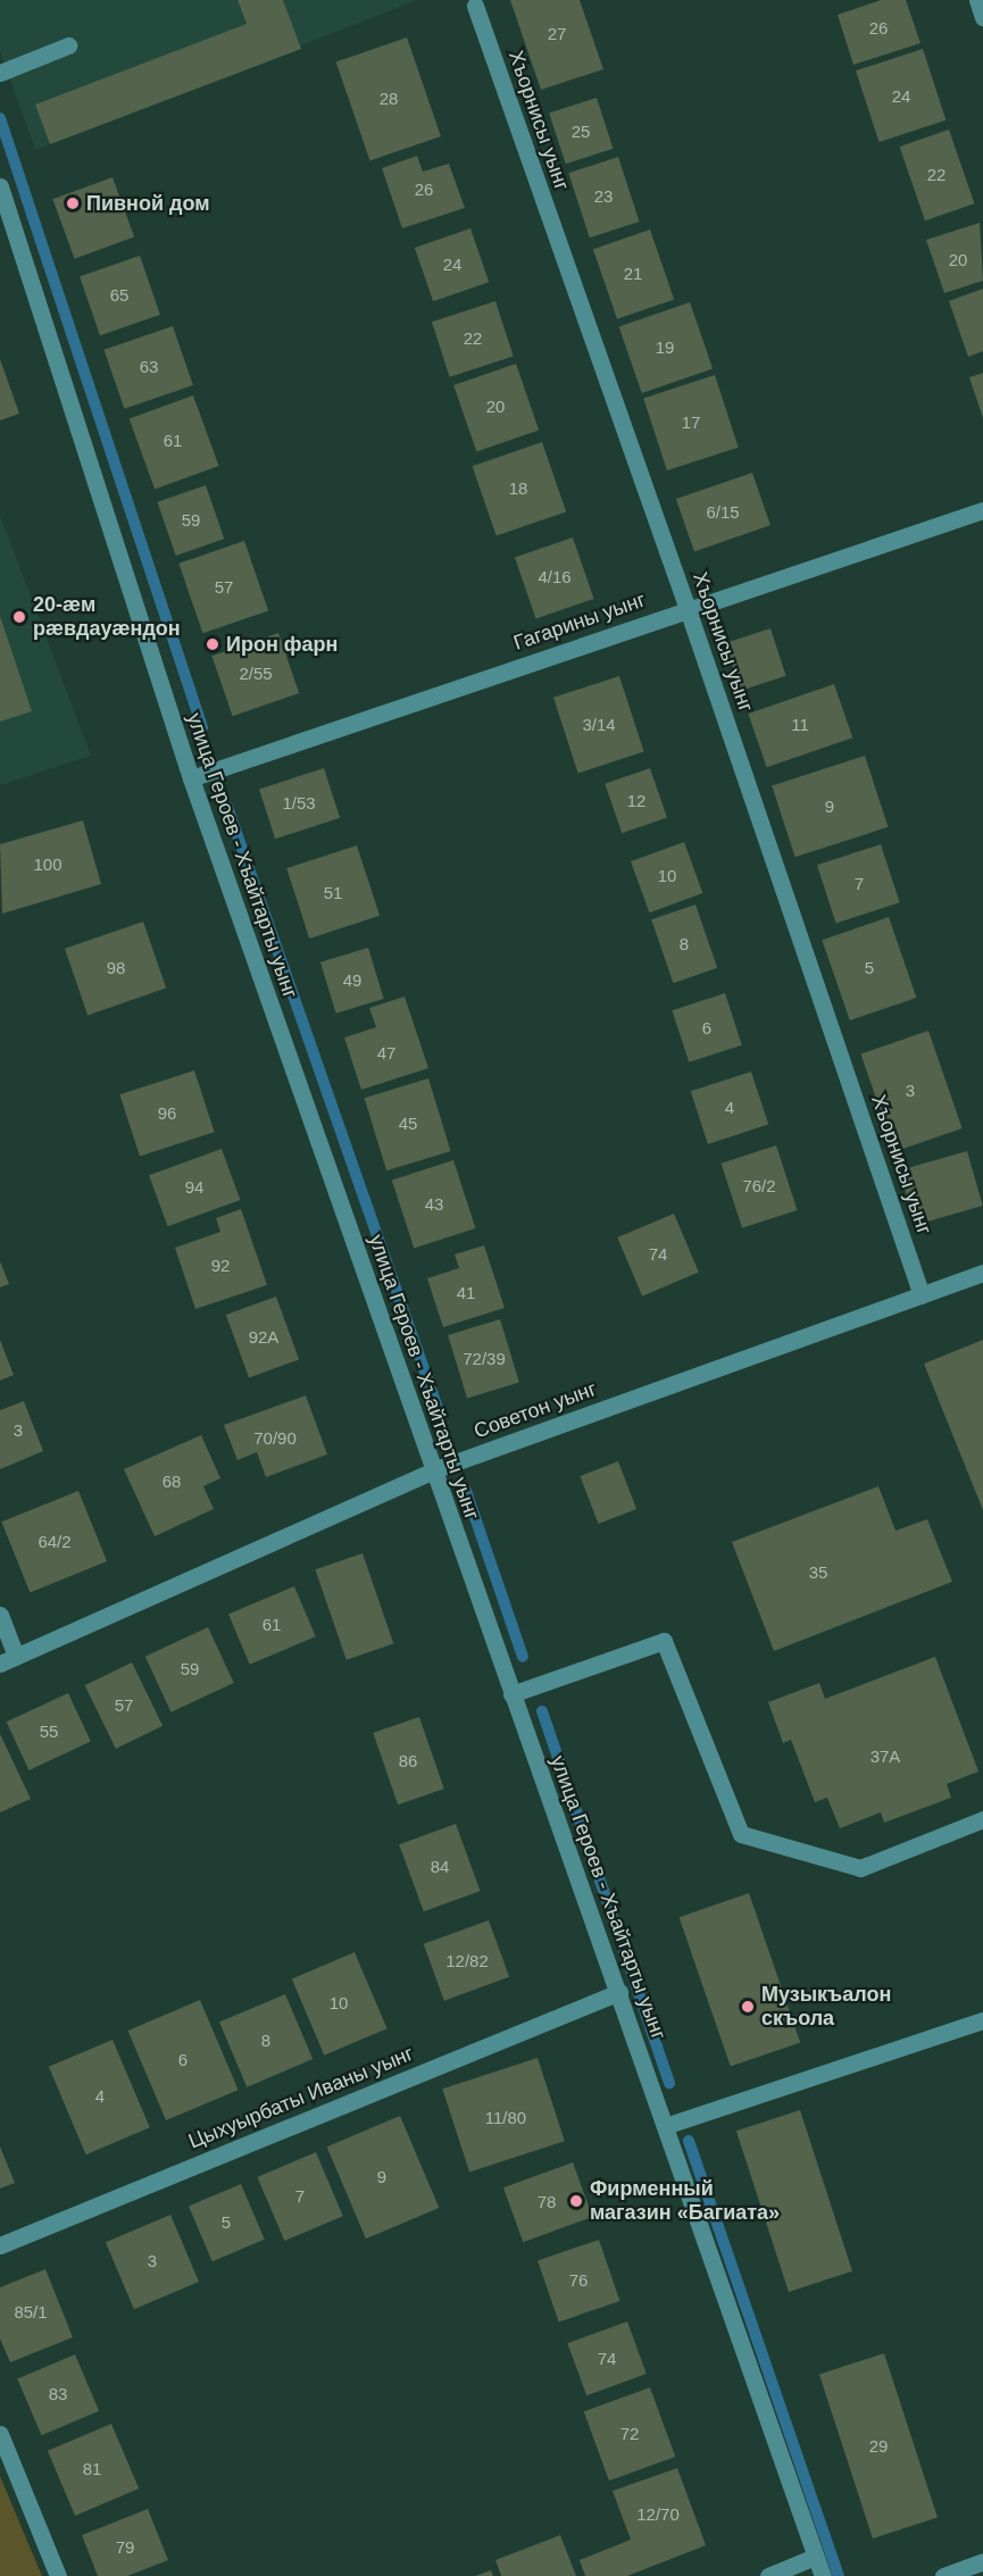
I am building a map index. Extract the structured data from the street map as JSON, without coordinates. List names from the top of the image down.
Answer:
{
  "streets": {
    "street": [
      "Хъорнисы уынг",
      "Гагарины уынг",
      "улица Героев - Хъайтарты уынг",
      "Советон уынг",
      "Цыхуырбаты Иваны уынг"
    ]
  },
  "crossings": [
    ["Хъорнисы уынг", "Гагарины уынг"],
    ["Хъорнисы уынг", "Советон уынг"],
    ["Гагарины уынг", "улица Героев - Хъайтарты уынг"],
    ["улица Героев - Хъайтарты уынг", "Советон уынг"],
    ["улица Героев - Хъайтарты уынг", "Цыхуырбаты Иваны уынг"]
  ],
  "places": [
    "Пивной дом",
    "20-æм рӕвдауӕндон",
    "Ирон фарн",
    "Музыкъалон скъола",
    "Фирменный магазин «Багиата»"
  ],
  "house_numbers": [
    "26",
    "27",
    "24",
    "28",
    "25",
    "22",
    "26",
    "23",
    "20",
    "24",
    "21",
    "65",
    "22",
    "19",
    "63",
    "20",
    "17",
    "61",
    "18",
    "6/15",
    "59",
    "4/16",
    "57",
    "2/55",
    "3/14",
    "11",
    "12",
    "1/53",
    "9",
    "100",
    "10",
    "7",
    "51",
    "8",
    "98",
    "5",
    "49",
    "6",
    "47",
    "3",
    "4",
    "96",
    "45",
    "76/2",
    "94",
    "43",
    "74",
    "92",
    "41",
    "92А",
    "72/39",
    "3",
    "70/90",
    "68",
    "64/2",
    "35",
    "61",
    "59",
    "57",
    "55",
    "37А",
    "86",
    "84",
    "12/82",
    "10",
    "8",
    "6",
    "4",
    "11/80",
    "9",
    "7",
    "78",
    "5",
    "3",
    "76",
    "85/1",
    "74",
    "83",
    "72",
    "29",
    "81",
    "12/70",
    "79"
  ]
}
